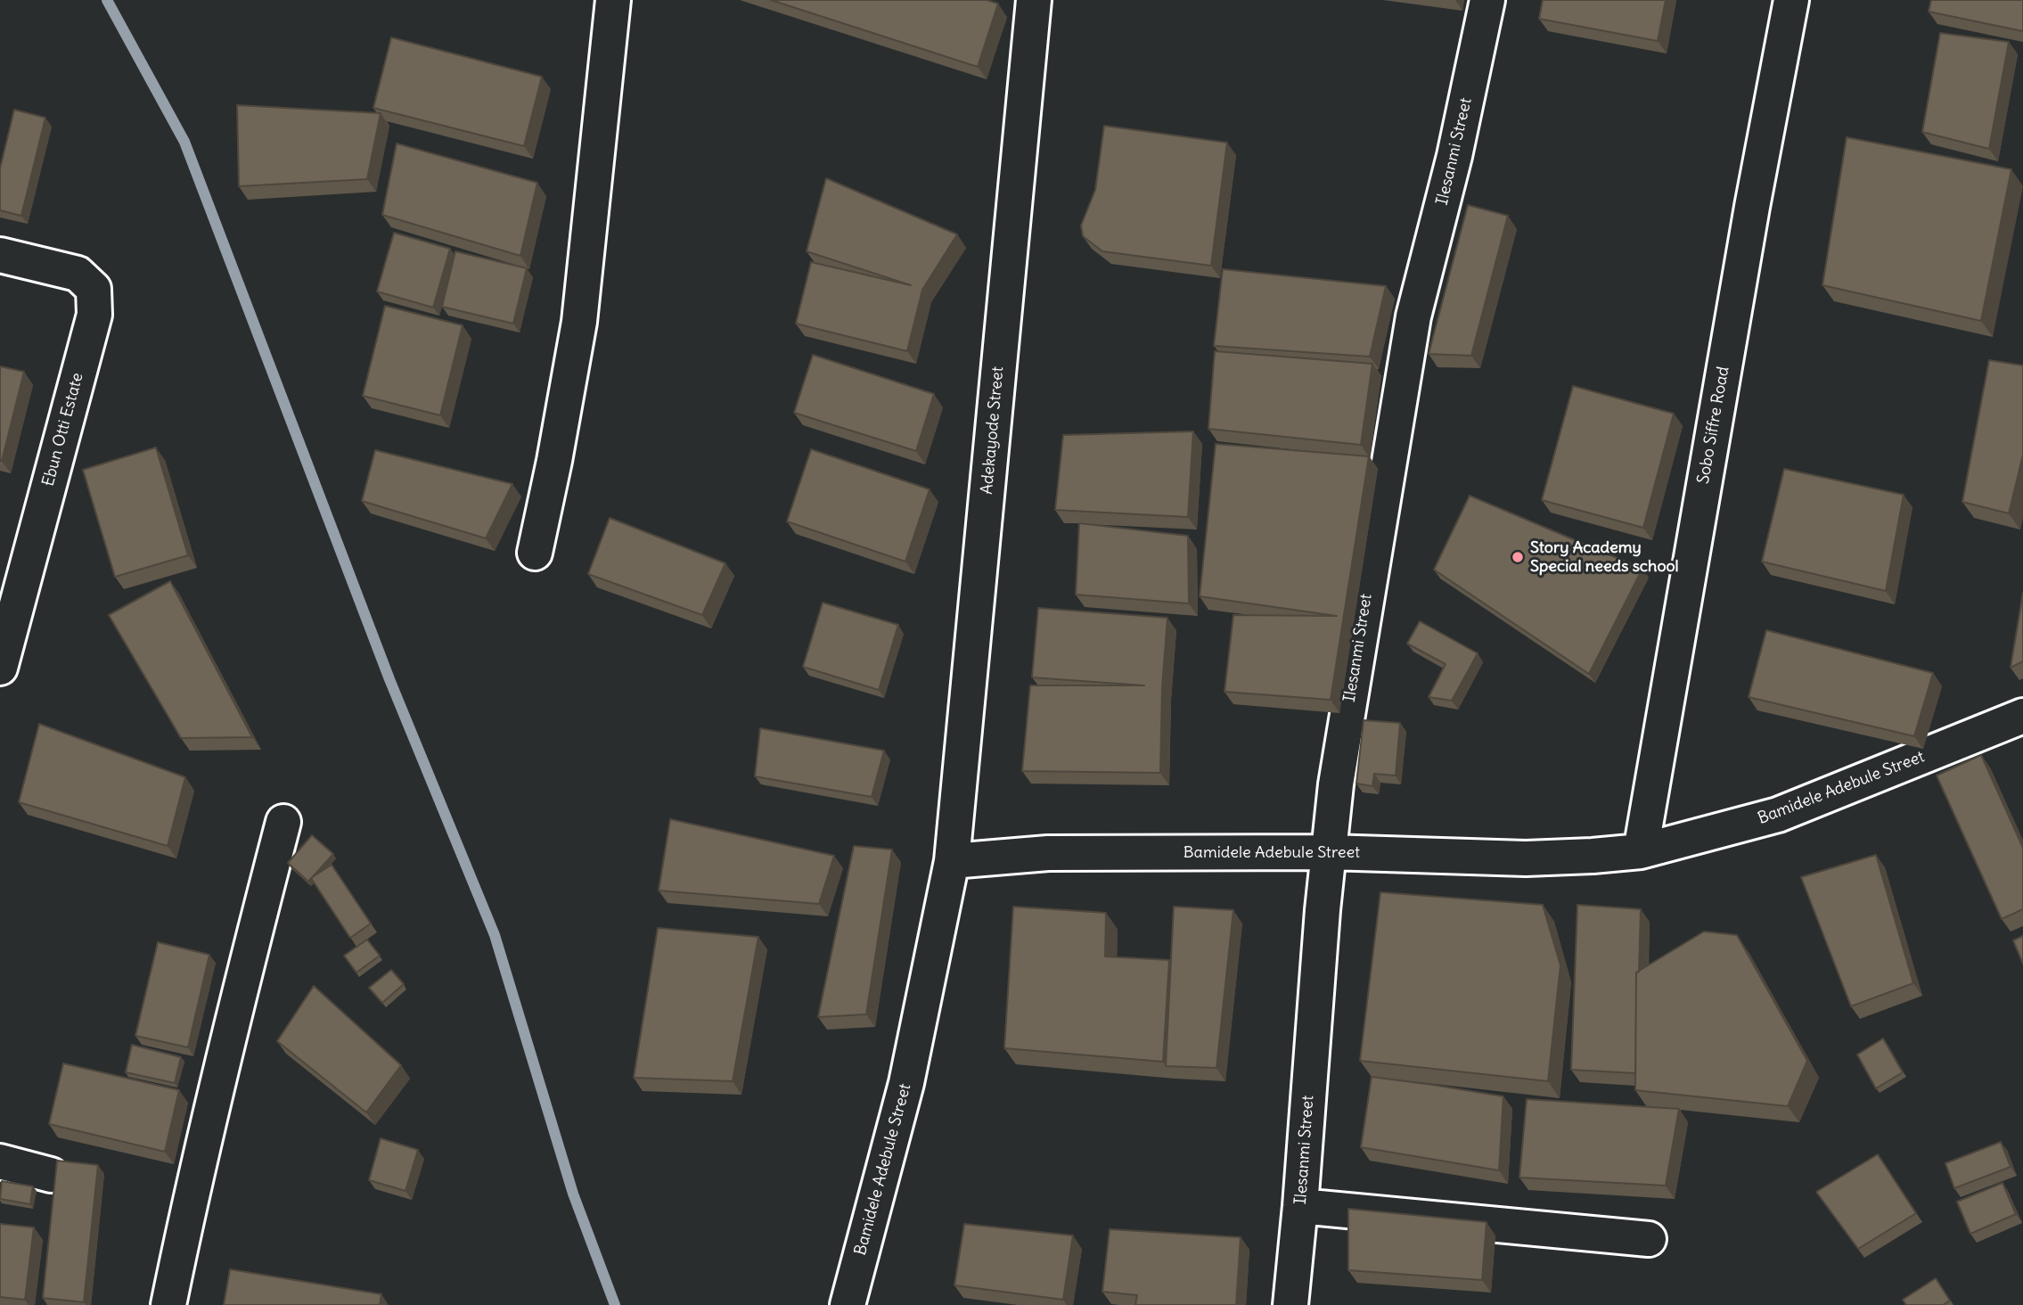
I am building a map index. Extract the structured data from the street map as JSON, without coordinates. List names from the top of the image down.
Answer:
{
  "streets": {
    "street": [
      "Ilesanmi Street",
      "Sobo Siffre Road",
      "Ebun Otti Estate",
      "Adekayode Street",
      "Bamidele Adebule Street"
    ]
  },
  "crossings": [
    ["Ilesanmi Street", "Bamidele Adebule Street"],
    ["Sobo Siffre Road", "Bamidele Adebule Street"],
    ["Adekayode Street", "Bamidele Adebule Street"]
  ],
  "places": ["Story Academy Special needs school"]
}
